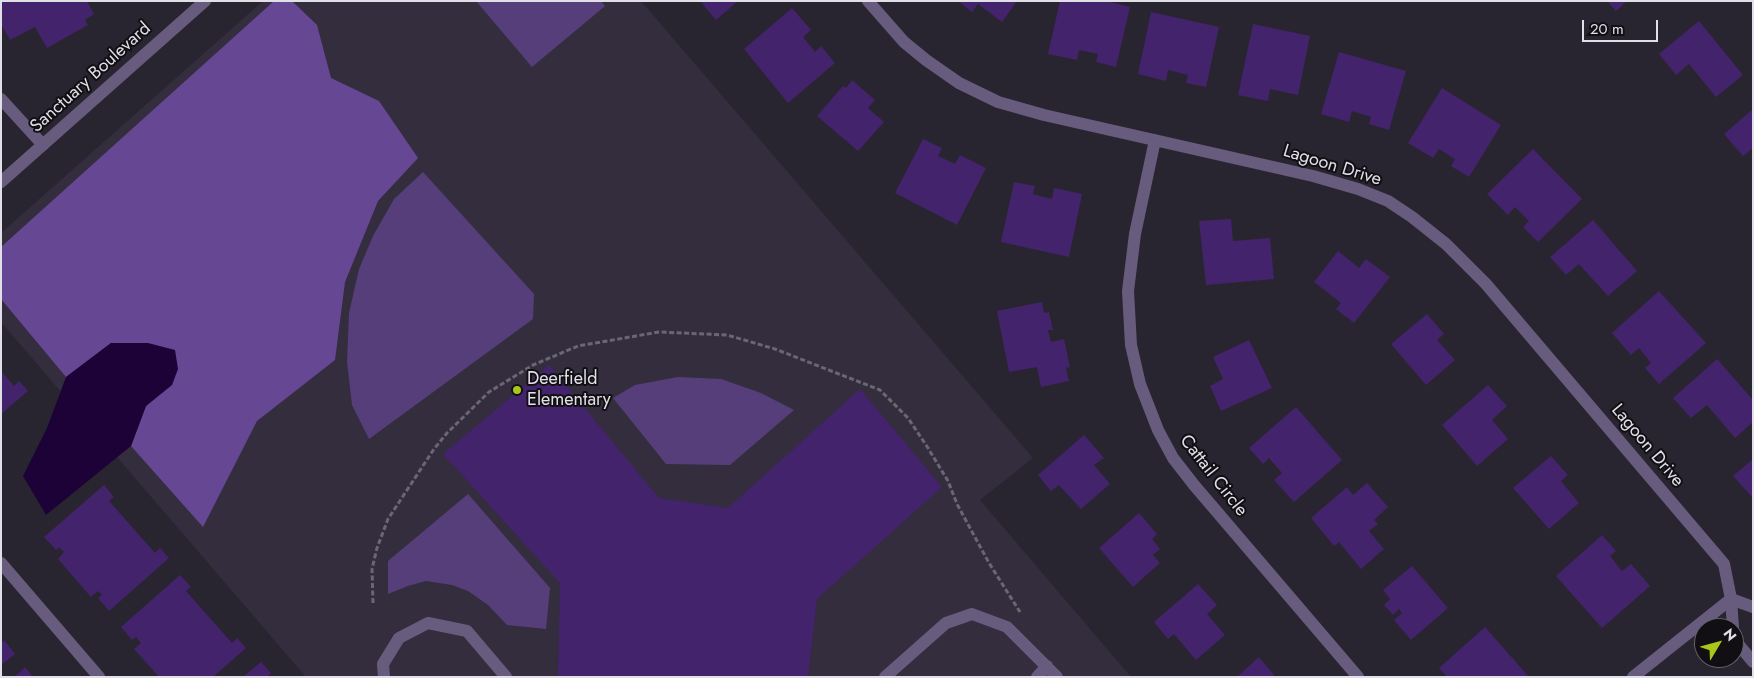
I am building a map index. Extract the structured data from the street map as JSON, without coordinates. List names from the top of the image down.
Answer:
{
  "streets": {
    "street": ["Sanctuary Boulevard", "Lagoon Drive", "Cattail Circle"]
  },
  "crossings": [
    ["Lagoon Drive", "Cattail Circle"]
  ],
  "places": ["Deerfield Elementary"],
  "scale_bar": "20 m",
  "north": "top right"
}
